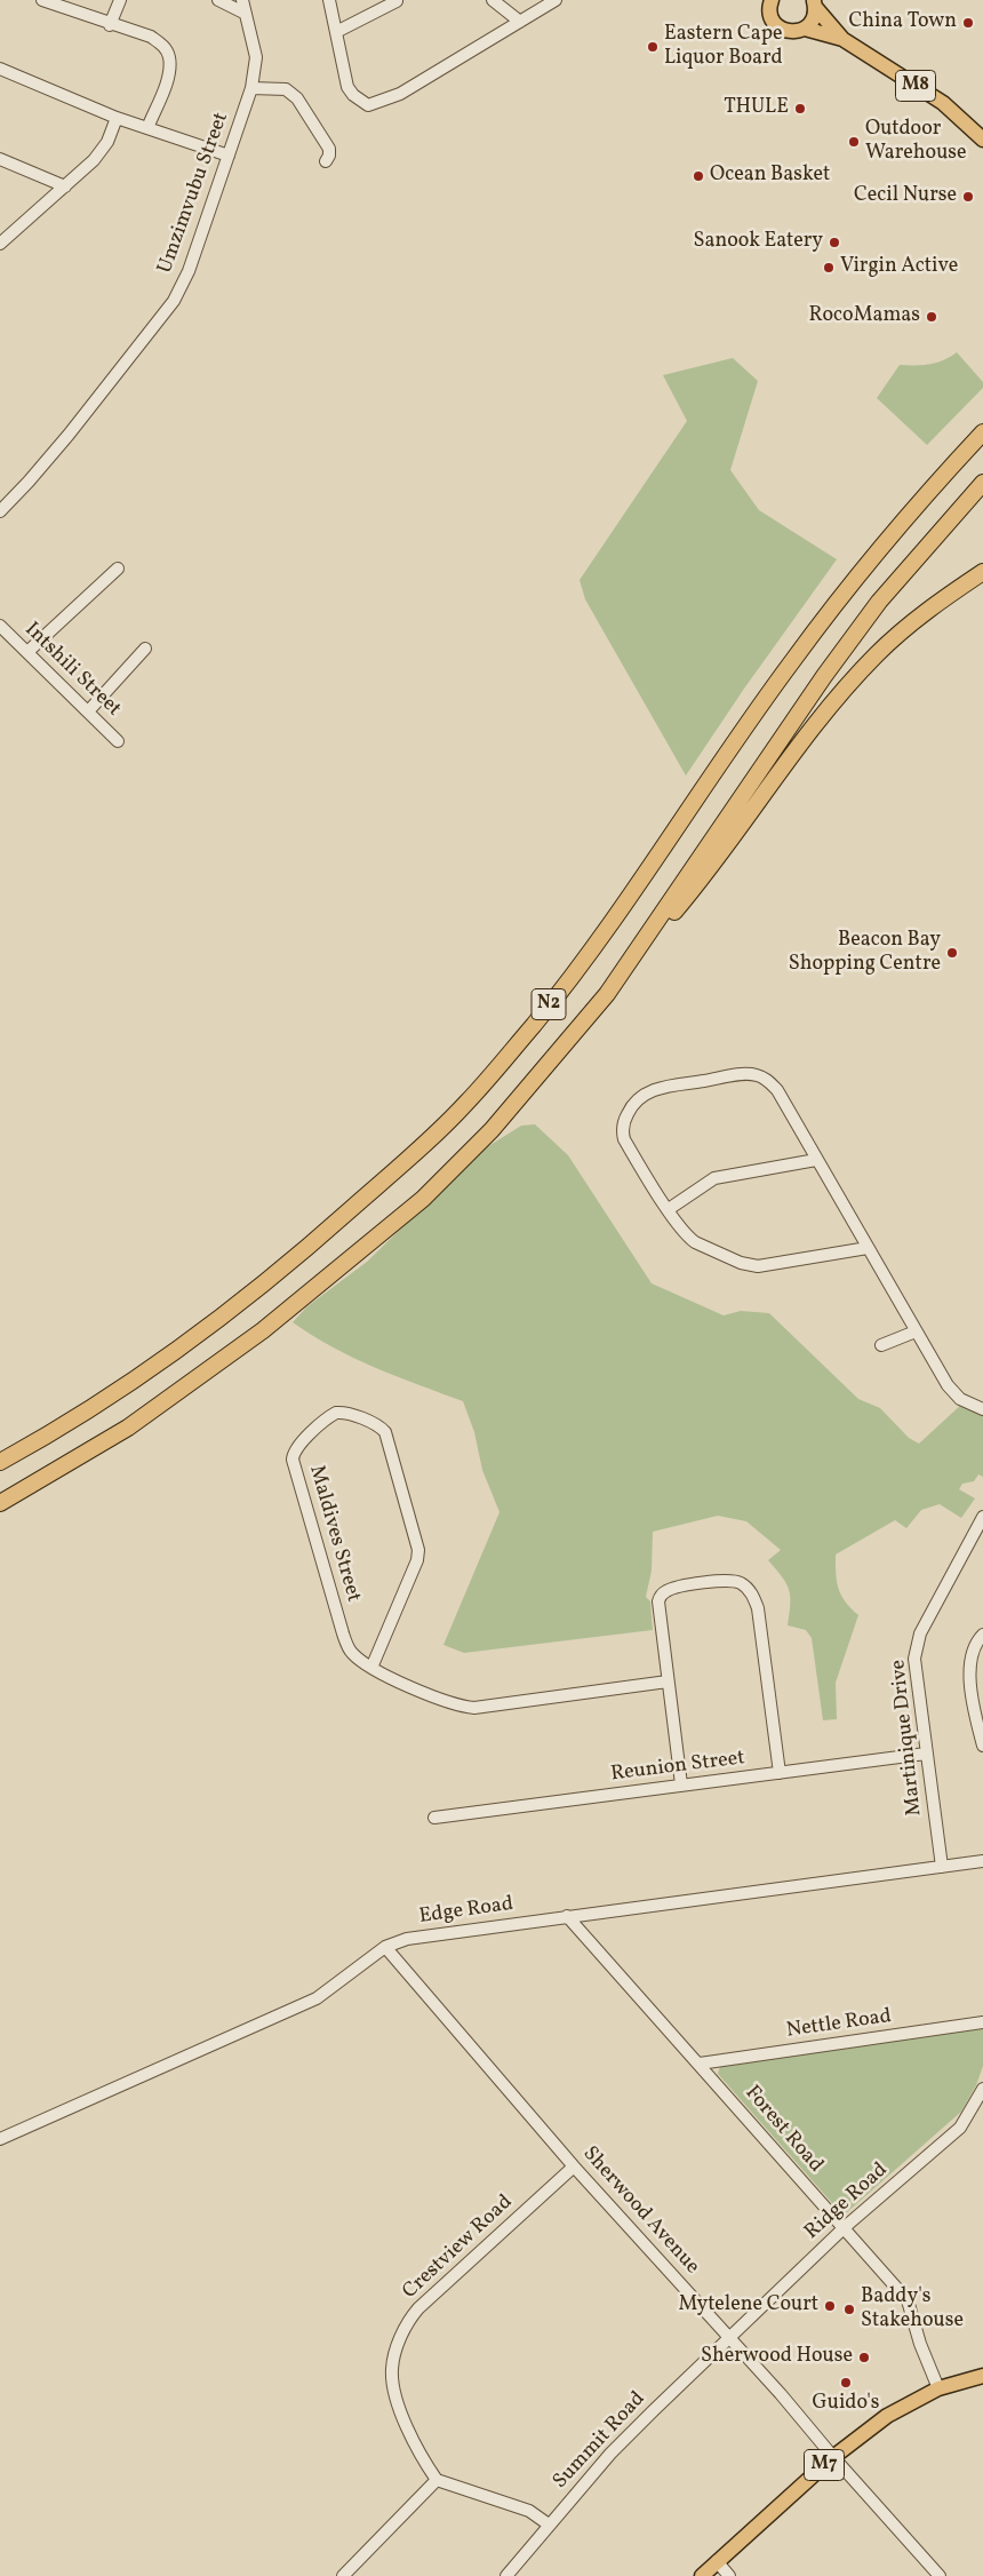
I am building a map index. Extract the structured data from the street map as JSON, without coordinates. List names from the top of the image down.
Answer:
{
  "streets": {
    "highway": ["N2"],
    "main road": ["M8", "M7"],
    "street": [
      "Umzimvubu Street",
      "Intshili Street",
      "Maldives Street",
      "Martinique Drive",
      "Reunion Street",
      "Edge Road",
      "Nettle Road",
      "Forest Road",
      "Ridge Road",
      "Sherwood Avenue",
      "Crestview Road",
      "Summit Road"
    ]
  },
  "crossings": [
    ["Martinique Drive", "Reunion Street"],
    ["Martinique Drive", "Edge Road"],
    ["Edge Road", "Forest Road"],
    ["Edge Road", "Sherwood Avenue"],
    ["Nettle Road", "Forest Road"],
    ["Forest Road", "Ridge Road"],
    ["Forest Road", "M7"],
    ["Ridge Road", "Sherwood Avenue"],
    ["Ridge Road", "Summit Road"],
    ["Sherwood Avenue", "Crestview Road"],
    ["Sherwood Avenue", "Summit Road"],
    ["Sherwood Avenue", "M7"]
  ],
  "places": [
    "China Town",
    "Eastern Cape Liquor Board",
    "THULE",
    "Outdoor Warehouse",
    "Ocean Basket",
    "Cecil Nurse",
    "Sanook Eatery",
    "Virgin Active",
    "RocoMamas",
    "Beacon Bay Shopping Centre",
    "Mytelene Court",
    "Baddy's Stakehouse",
    "Sherwood House",
    "Guido's"
  ]
}
